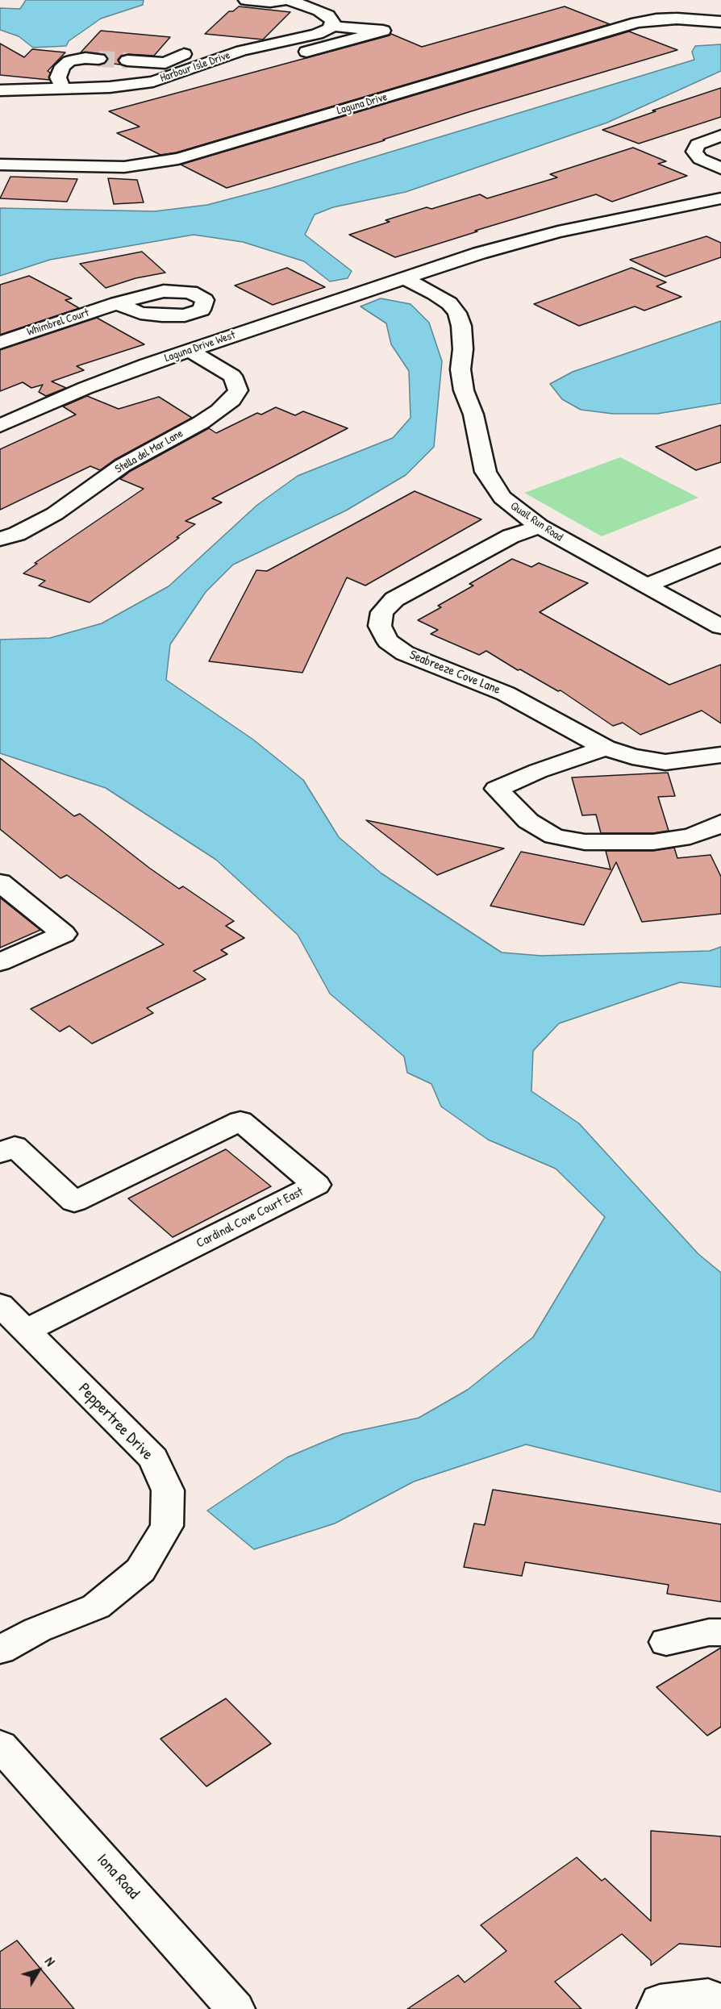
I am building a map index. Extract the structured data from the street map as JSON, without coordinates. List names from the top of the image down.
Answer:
{
  "streets": {
    "street": [
      "Harbour Isle Drive",
      "Laguna Drive",
      "Whimbrel Court",
      "Laguna Drive West",
      "Stella del Mar Lane",
      "Quail Run Road",
      "Seabreeze Cove Lane",
      "Cardinal Cove Court East",
      "Peppertree Drive",
      "Iona Road"
    ]
  },
  "crossings": [
    ["Laguna Drive West", "Stella del Mar Lane"],
    ["Laguna Drive West", "Quail Run Road"],
    ["Quail Run Road", "Seabreeze Cove Lane"],
    ["Cardinal Cove Court East", "Peppertree Drive"]
  ],
  "north": "top right"
}
